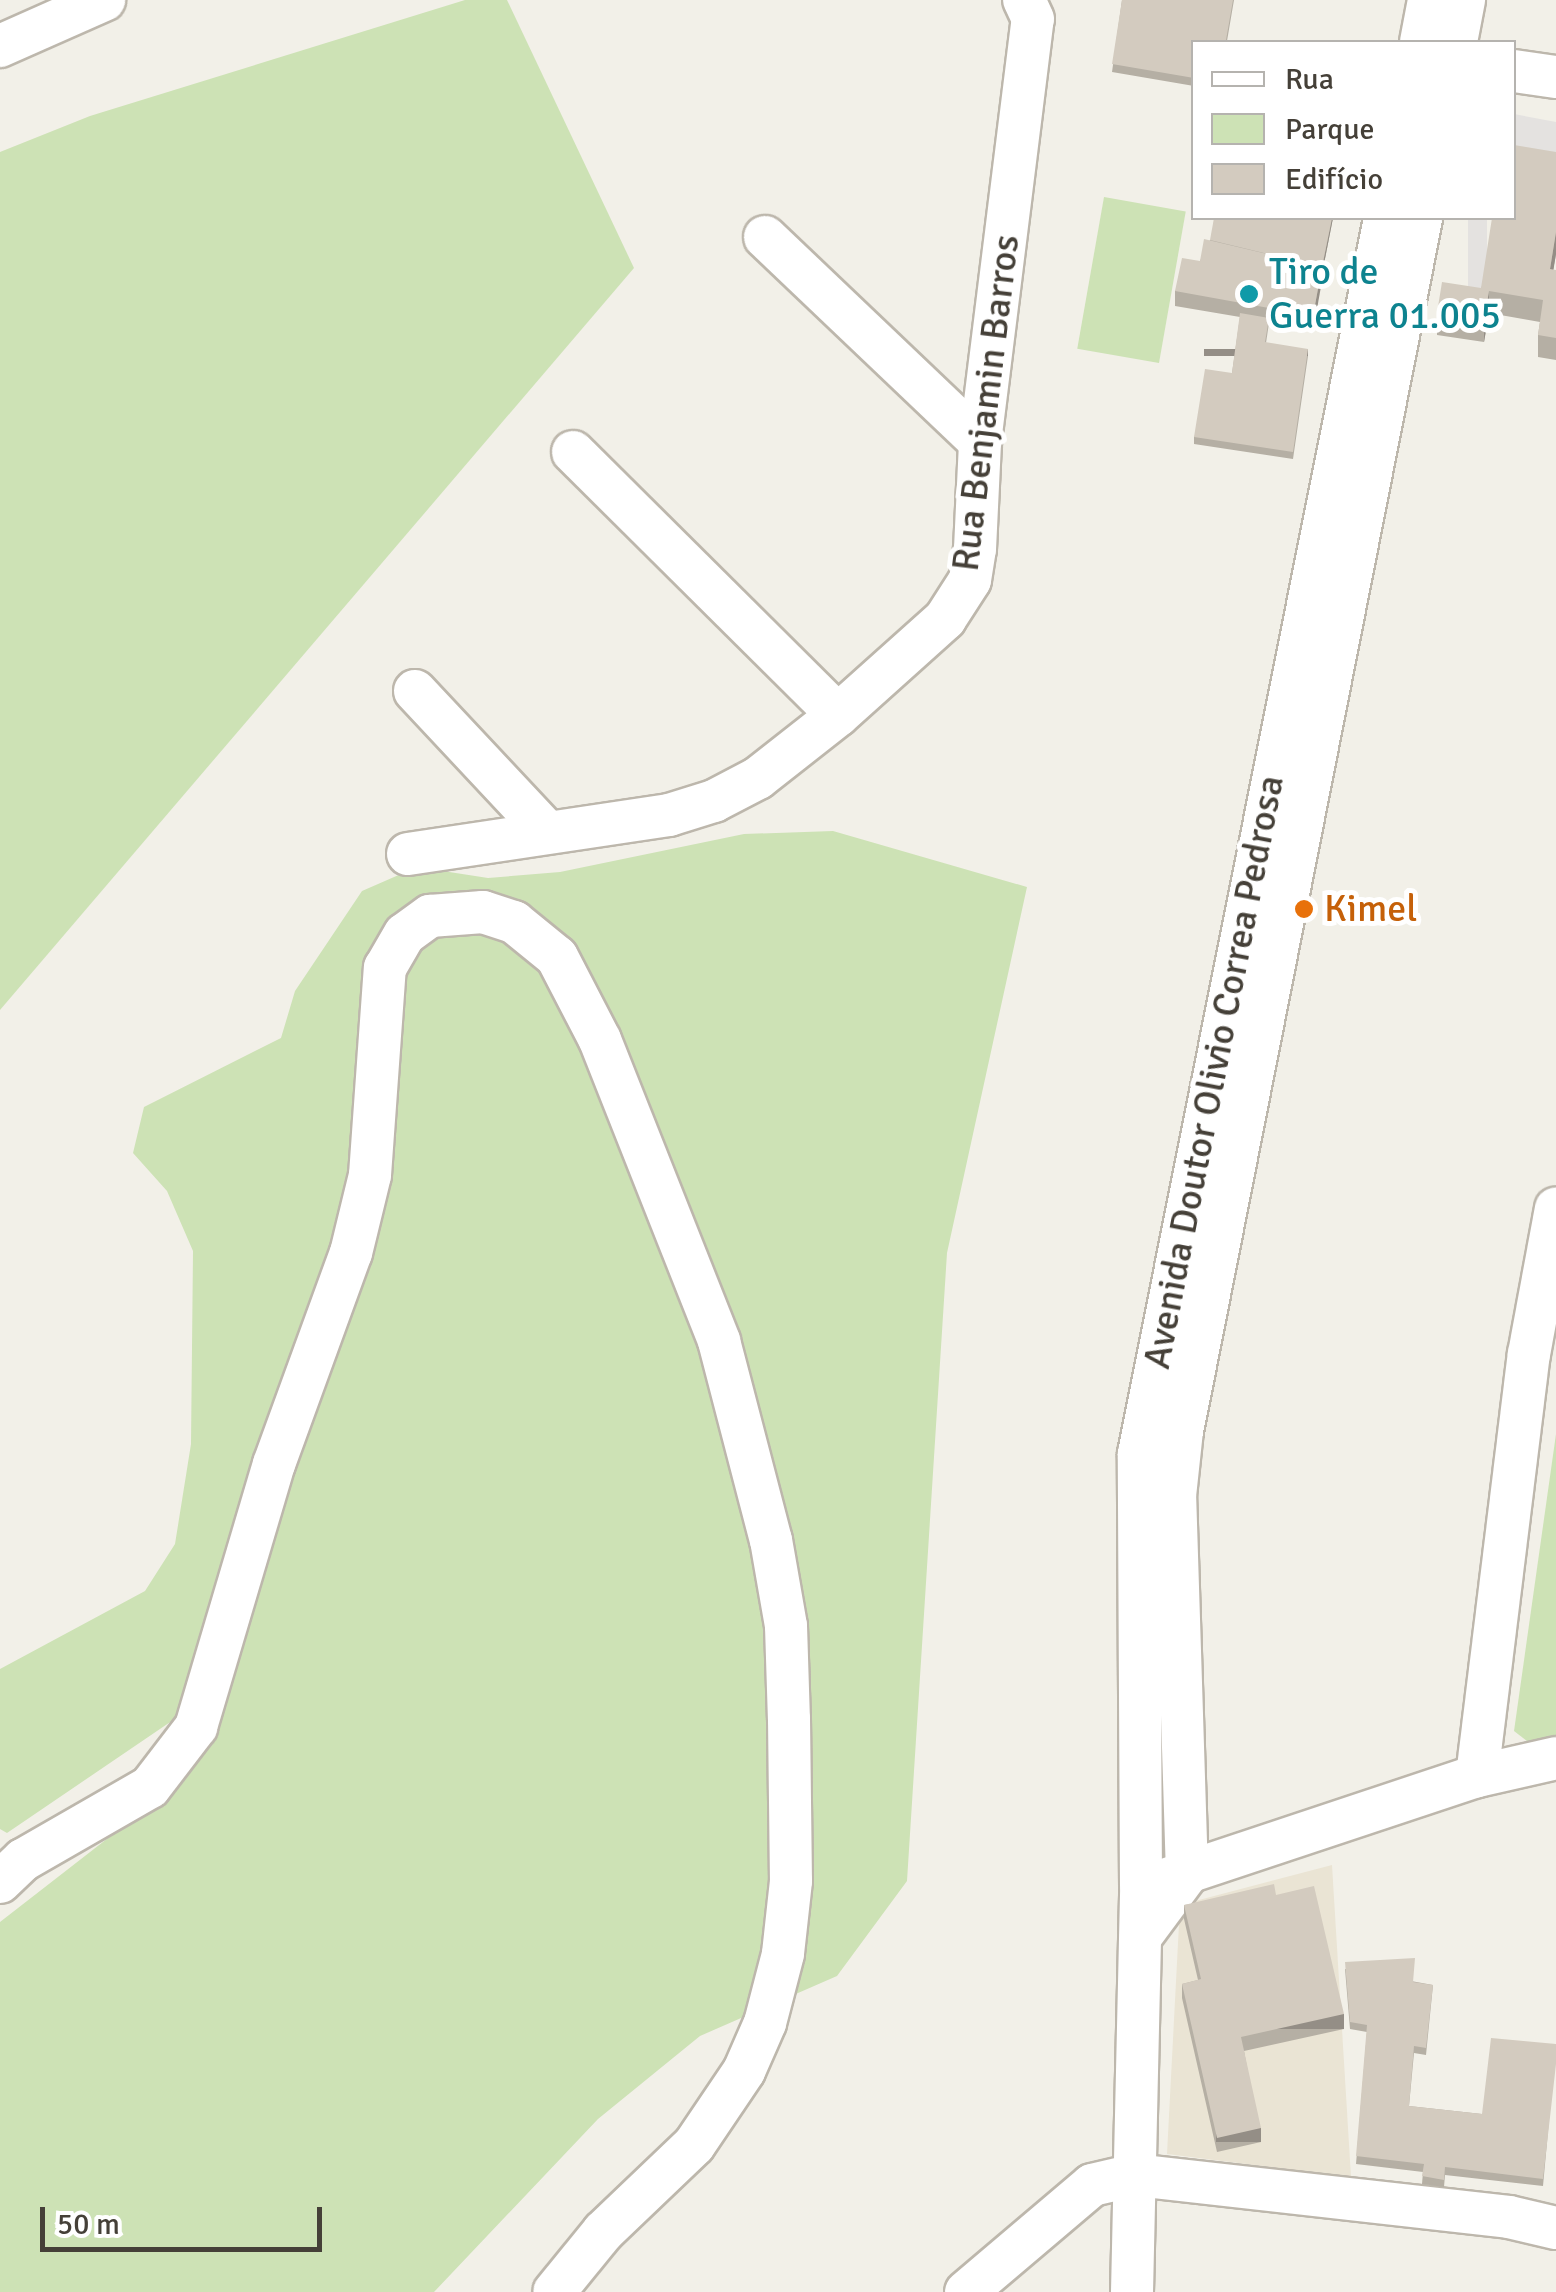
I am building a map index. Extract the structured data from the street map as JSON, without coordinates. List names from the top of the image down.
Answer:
{
  "streets": {
    "street": ["Rua Benjamin Barros", "Avenida Doutor Olivio Correa Pedrosa"]
  },
  "places": ["Tiro de Guerra 01.005", "Kimel"],
  "legend": ["Rua", "Parque", "Edifício"],
  "scale_bar": "50 m"
}
